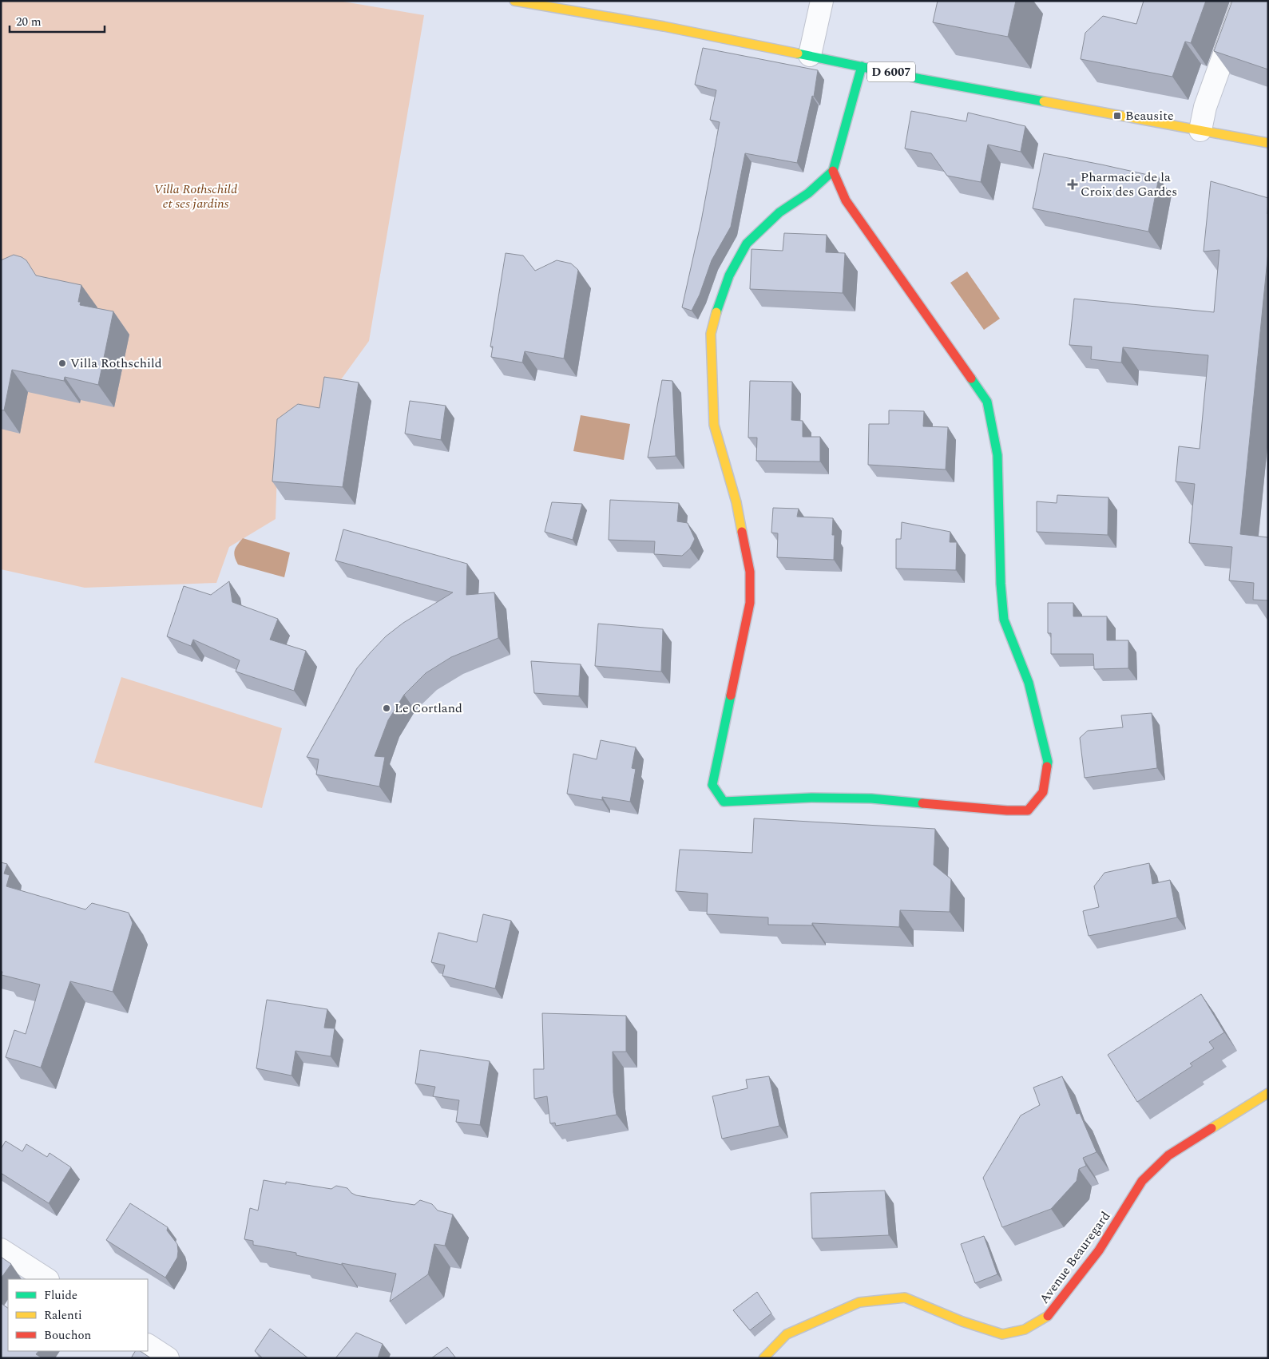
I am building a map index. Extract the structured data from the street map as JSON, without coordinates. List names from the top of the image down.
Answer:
{
  "streets": {
    "street": ["D 6007", "Avenue Beauregard"]
  },
  "parks": ["Villa Rothschild et ses jardins"],
  "places": {
    "transit": ["Beausite"],
    "health": ["Pharmacie de la Croix des Gardes"],
    "other": ["Villa Rothschild", "Le Cortland"]
  },
  "legend": ["Fluide", "Ralenti", "Bouchon"],
  "scale_bar": "20 m"
}
